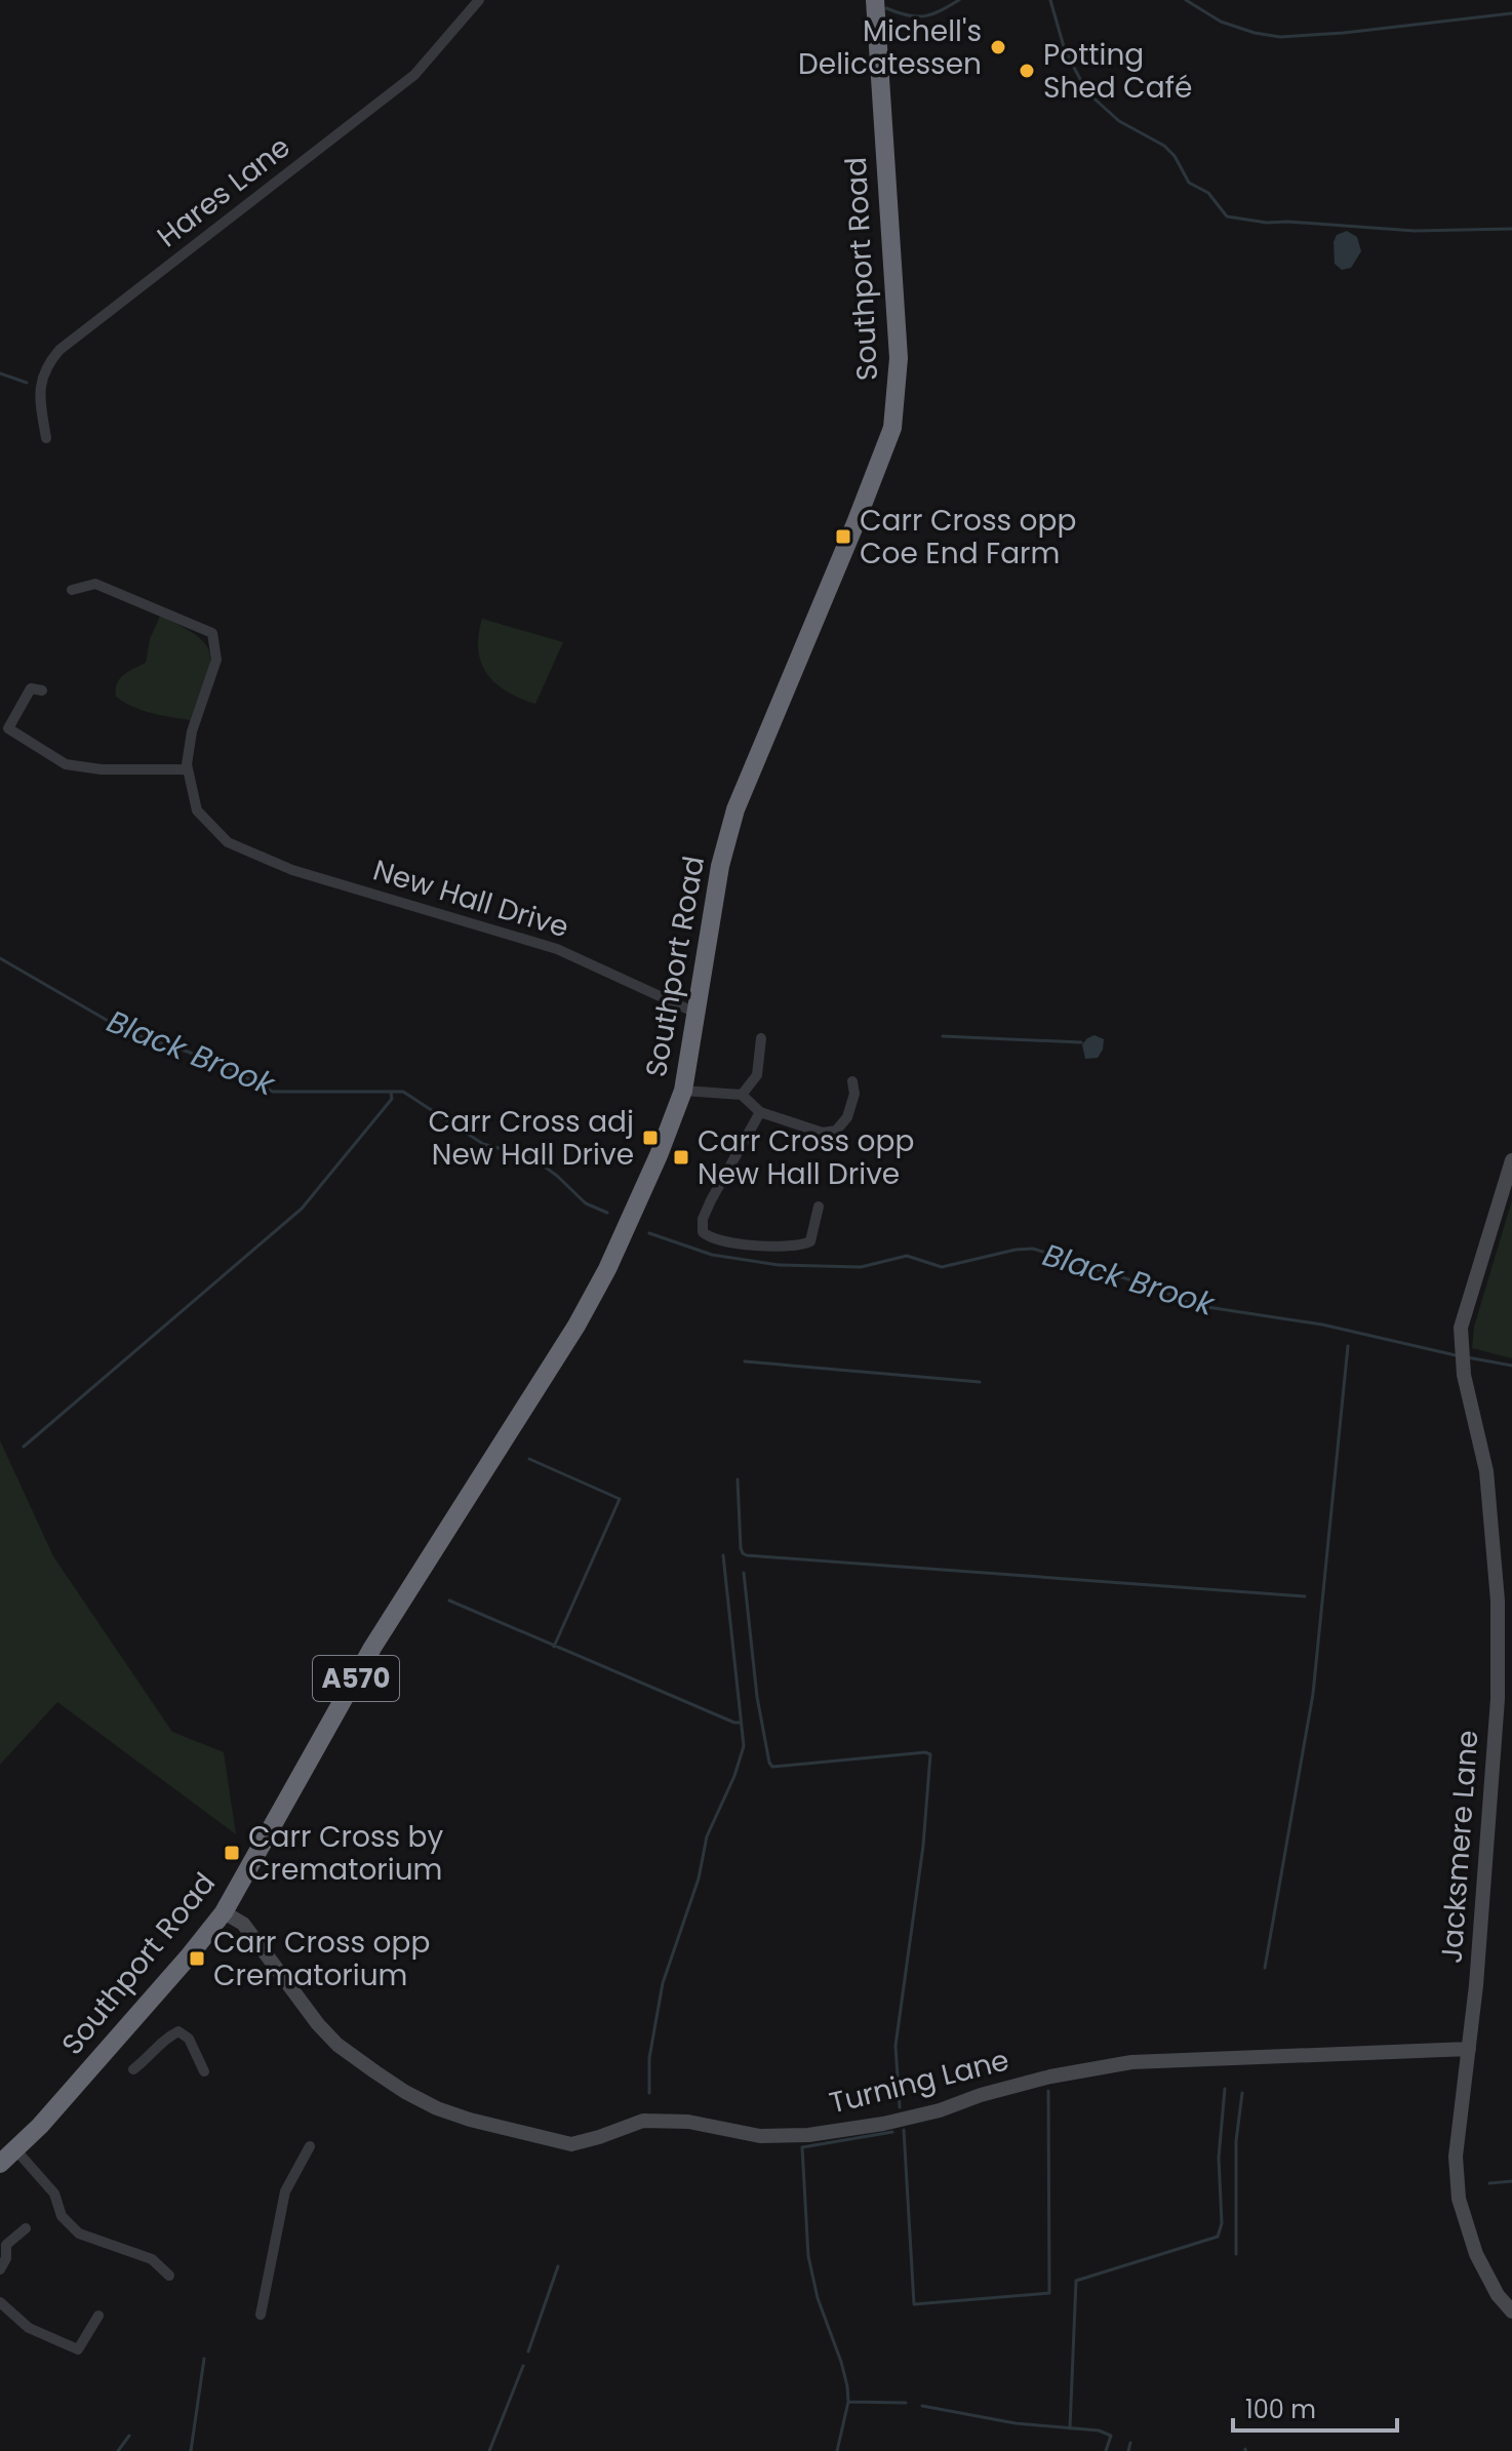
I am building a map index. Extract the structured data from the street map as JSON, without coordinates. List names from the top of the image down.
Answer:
{
  "streets": {
    "highway": ["Southport Road", "A570"],
    "street": [
      "Hares Lane",
      "New Hall Drive",
      "Jacksmere Lane",
      "Turning Lane"
    ]
  },
  "crossings": [
    ["Southport Road", "New Hall Drive"],
    ["Southport Road", "Turning Lane"],
    ["Jacksmere Lane", "Turning Lane"]
  ],
  "water": ["Black Brook"],
  "places": {
    "other": ["Michell's Delicatessen", "Potting Shed Café"],
    "transit": [
      "Carr Cross opp Coe End Farm",
      "Carr Cross adj New Hall Drive",
      "Carr Cross opp New Hall Drive",
      "Carr Cross by Crematorium",
      "Carr Cross opp Crematorium"
    ]
  },
  "scale_bar": "100 m"
}
